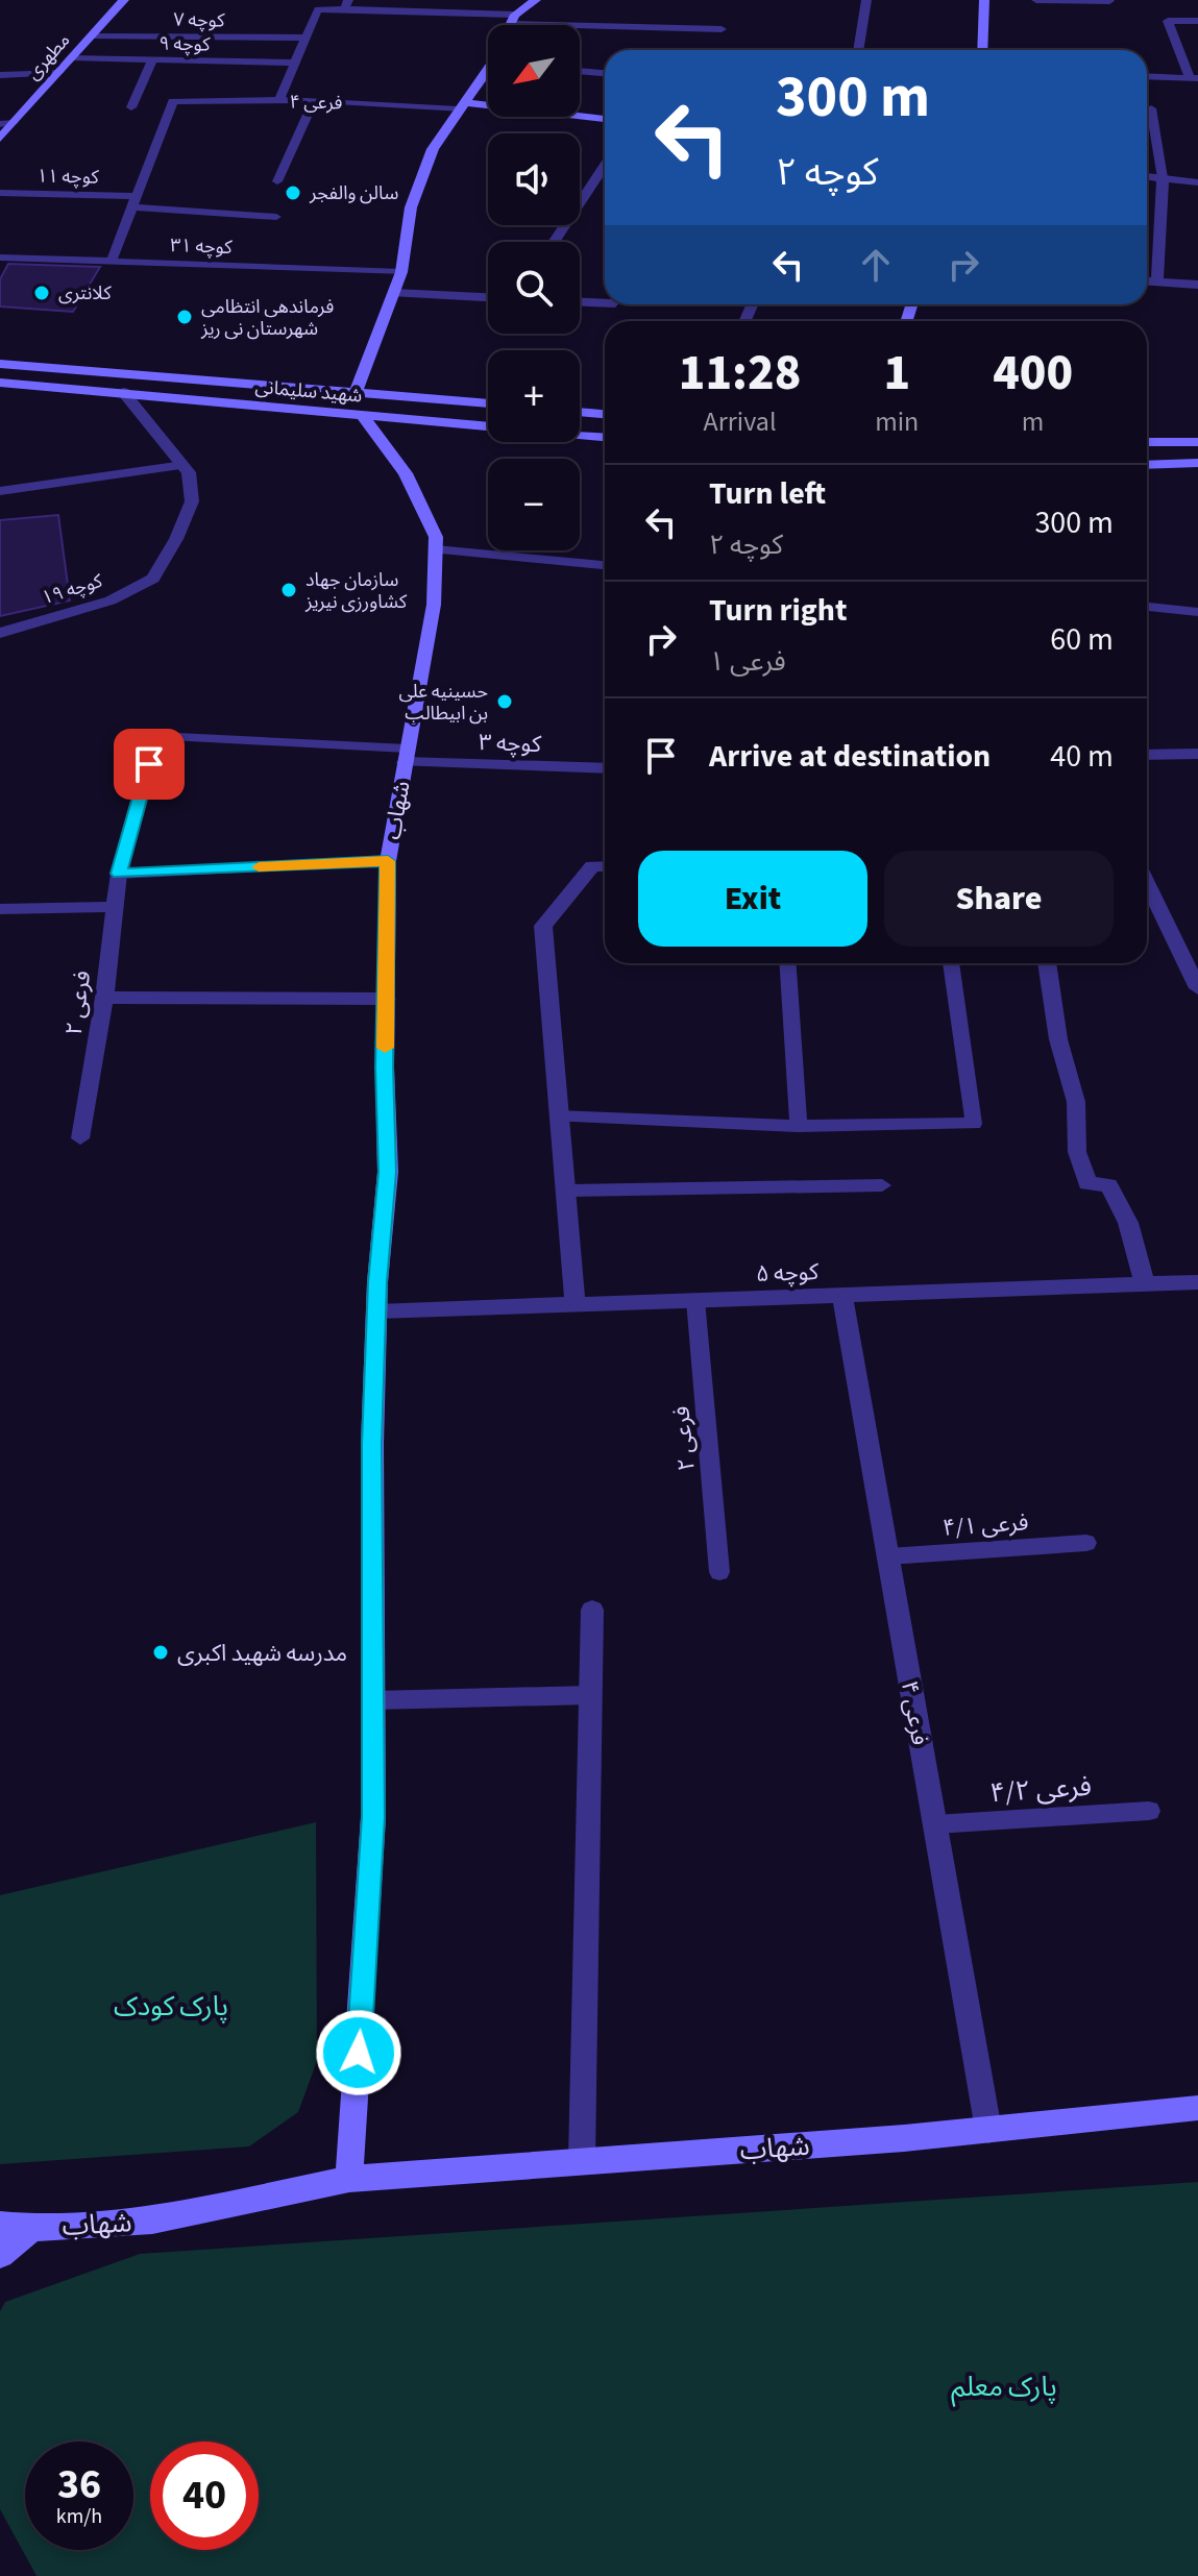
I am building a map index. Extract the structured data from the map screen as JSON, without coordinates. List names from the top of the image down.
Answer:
{
  "streets": {
    "street": [
      "مطهری",
      "فرعی ۴",
      "شهید سلیمانی",
      "کوچه ۱۹",
      "کوچه ۳",
      "شهاب",
      "فرعی ۲",
      "کوچه ۵"
    ],
    "lane": [
      "کوچه ۷",
      "کوچه ۹",
      "کوچه ۱۱",
      "کوچه ۳۱",
      "فرعی ۴/۱",
      "فرعی ۴/۲"
    ]
  },
  "crossings": [
    ["کوچه ۷", "مطهری"],
    ["کوچه ۹", "مطهری"],
    ["فرعی ۴", "کوچه ۱۱"],
    ["فرعی ۴", "شهاب"],
    ["فرعی ۴", "کوچه ۵"],
    ["فرعی ۴", "فرعی ۴/۱"],
    ["فرعی ۴", "فرعی ۴/۲"],
    ["شهید سلیمانی", "شهاب"],
    ["کوچه ۳", "شهاب"],
    ["شهاب", "کوچه ۵"],
    ["فرعی ۲", "کوچه ۵"]
  ],
  "parks": ["پارک کودک", "پارک معلم"],
  "places": [
    "سالن والفجر",
    "کلانتری",
    "فرماندهی انتظامی شهرستان نی ریز",
    "سازمان جهاد کشاورزی نیریز",
    "حسینیه علی بن ابیطالب",
    "مدرسه شهید اکبری"
  ],
  "north": "bottom left",
  "page": {
    "map_buttons": ["+", "−"],
    "turn": ["300 m", "کوچه ۲"],
    "eta": [
      "11:28",
      "Arrival",
      "1",
      "min",
      "400",
      "m"
    ],
    "list": [
      {
        "name": "Turn left",
        "note": "کوچه ۲",
        "value": "300 m"
      },
      {
        "name": "Turn right",
        "note": "فرعی ۱",
        "value": "60 m"
      },
      {
        "name": "Arrive at destination",
        "value": "40 m"
      }
    ],
    "buttons": ["Exit", "Share"],
    "speed": "36 km/h",
    "limit": "40"
  }
}
